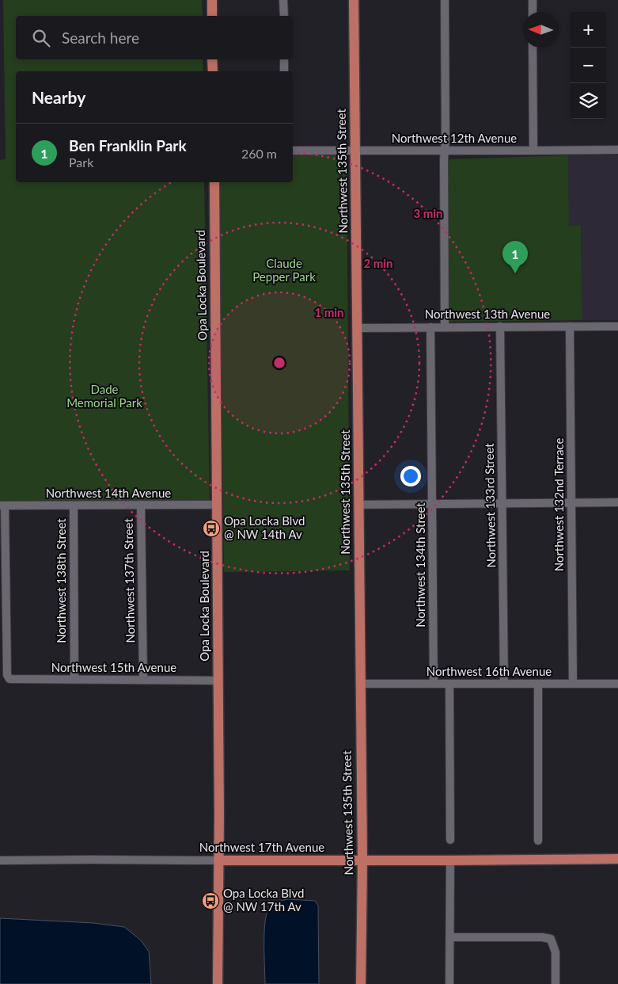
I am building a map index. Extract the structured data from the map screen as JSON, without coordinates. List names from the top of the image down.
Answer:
{
  "streets": {
    "main road": ["Northwest 135th Street", "Opa Locka Boulevard", "Northwest 17th Avenue"],
    "street": [
      "Northwest 12th Avenue",
      "Northwest 13th Avenue",
      "Northwest 14th Avenue",
      "Northwest 132nd Terrace",
      "Northwest 133rd Street",
      "Northwest 134th Street",
      "Northwest 138th Street",
      "Northwest 137th Street",
      "Northwest 15th Avenue",
      "Northwest 16th Avenue"
    ]
  },
  "crossings": [
    ["Northwest 12th Avenue", "Northwest 135th Street"],
    ["Northwest 135th Street", "Northwest 13th Avenue"],
    ["Northwest 135th Street", "Northwest 16th Avenue"],
    ["Northwest 135th Street", "Northwest 17th Avenue"],
    ["Opa Locka Boulevard", "Northwest 14th Avenue"],
    ["Opa Locka Boulevard", "Northwest 15th Avenue"],
    ["Opa Locka Boulevard", "Northwest 17th Avenue"],
    ["Northwest 13th Avenue", "Northwest 132nd Terrace"],
    ["Northwest 13th Avenue", "Northwest 133rd Street"],
    ["Northwest 13th Avenue", "Northwest 134th Street"],
    ["Northwest 14th Avenue", "Northwest 138th Street"],
    ["Northwest 14th Avenue", "Northwest 137th Street"],
    ["Northwest 14th Avenue", "Northwest 15th Avenue"],
    ["Northwest 132nd Terrace", "Northwest 16th Avenue"],
    ["Northwest 133rd Street", "Northwest 16th Avenue"],
    ["Northwest 134th Street", "Northwest 16th Avenue"],
    ["Northwest 138th Street", "Northwest 15th Avenue"],
    ["Northwest 137th Street", "Northwest 15th Avenue"]
  ],
  "parks": ["Claude Pepper Park", "Dade Memorial Park"],
  "places": {
    "bus stop": ["Opa Locka Blvd @ NW 14th Av", "Opa Locka Blvd @ NW 17th Av"]
  },
  "north": "left",
  "page": {
    "map_buttons": ["+", "−"],
    "search": "Search here",
    "heading": "Nearby",
    "list": [
      {
        "mark": "1",
        "name": "Ben Franklin Park",
        "note": "Park",
        "value": "260 m"
      }
    ],
    "pins": "1"
  },
  "rings": ["3 min", "2 min", "1 min"]
}
